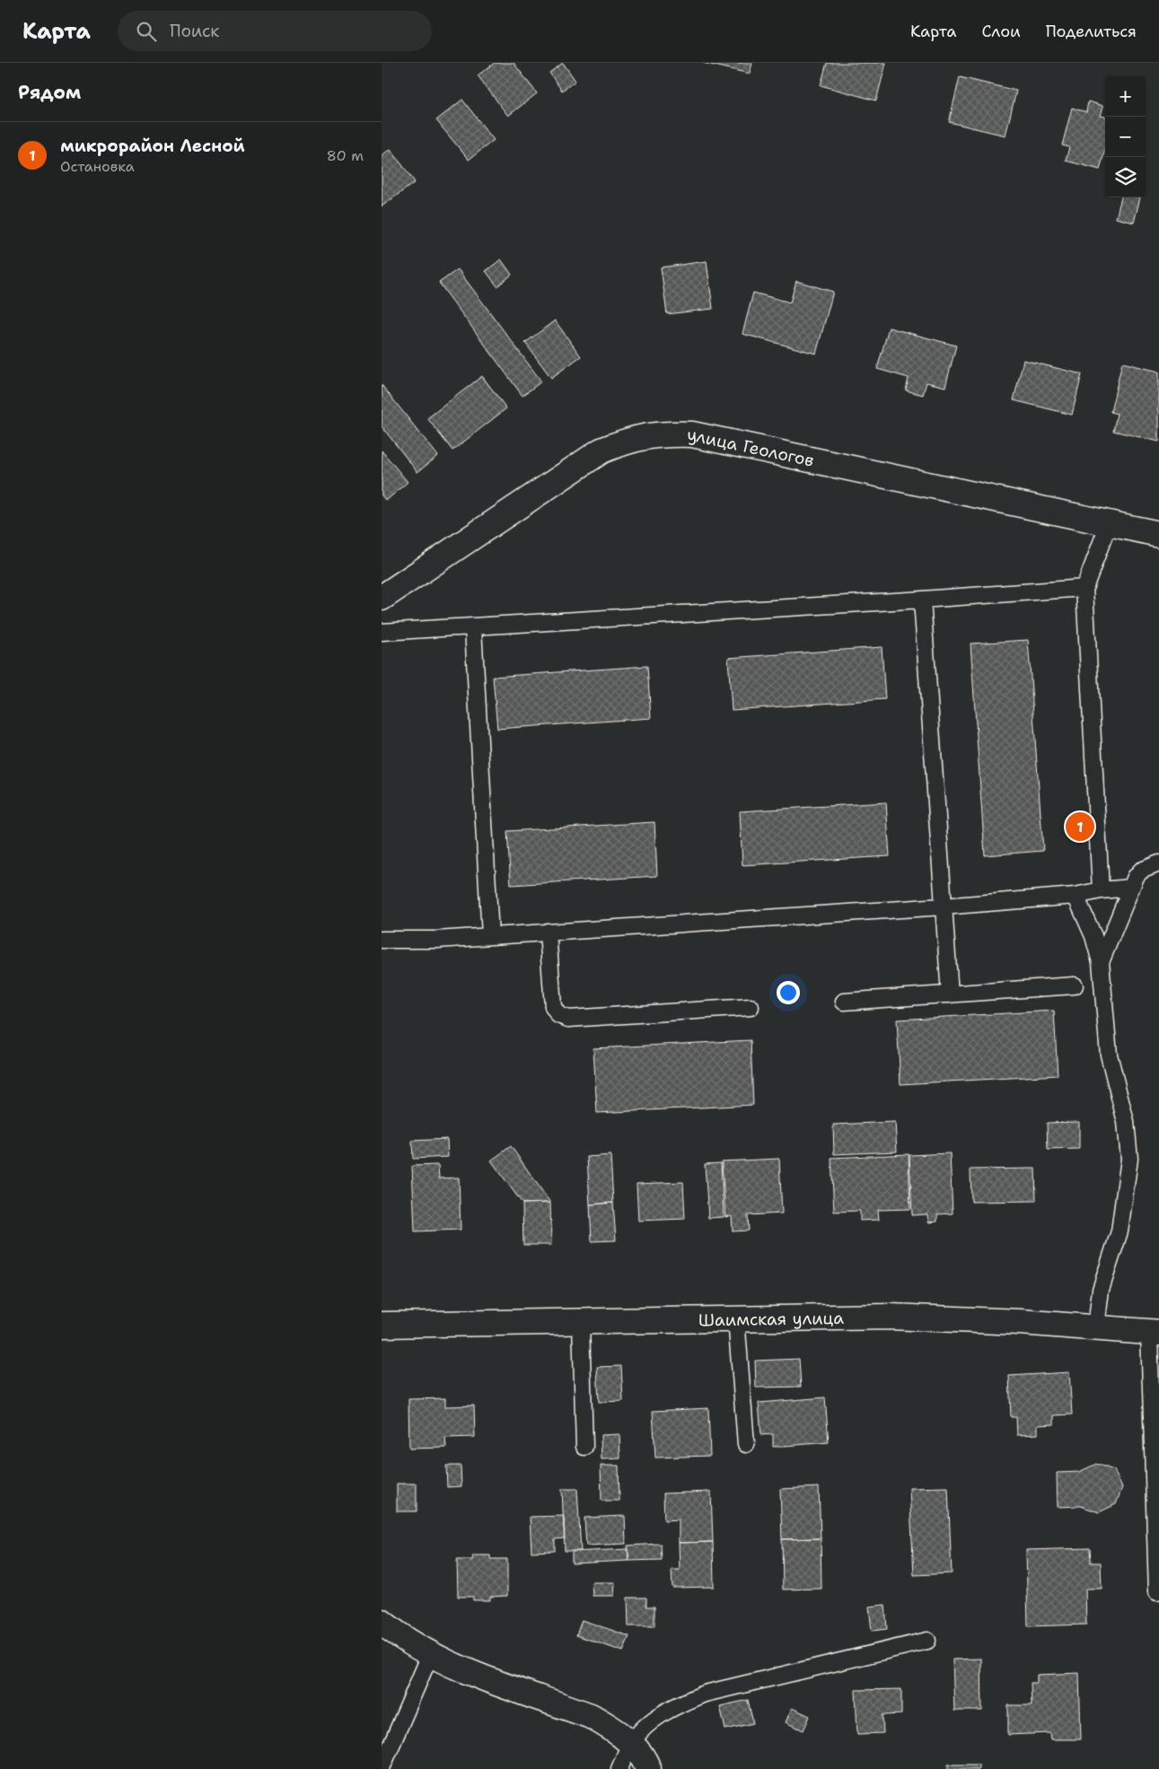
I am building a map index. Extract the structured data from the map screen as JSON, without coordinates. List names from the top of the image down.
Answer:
{
  "streets": {
    "street": ["улица Геологов", "Шаимская улица"]
  },
  "page": {
    "header": "Карта",
    "search": "Поиск",
    "nav": ["Карта", "Слои", "Поделиться"],
    "heading": "Рядом",
    "map_buttons": ["+", "−"],
    "list": [
      {
        "mark": "1",
        "name": "микрорайон Лесной",
        "note": "Остановка",
        "value": "80 m"
      }
    ],
    "pins": "1"
  }
}
